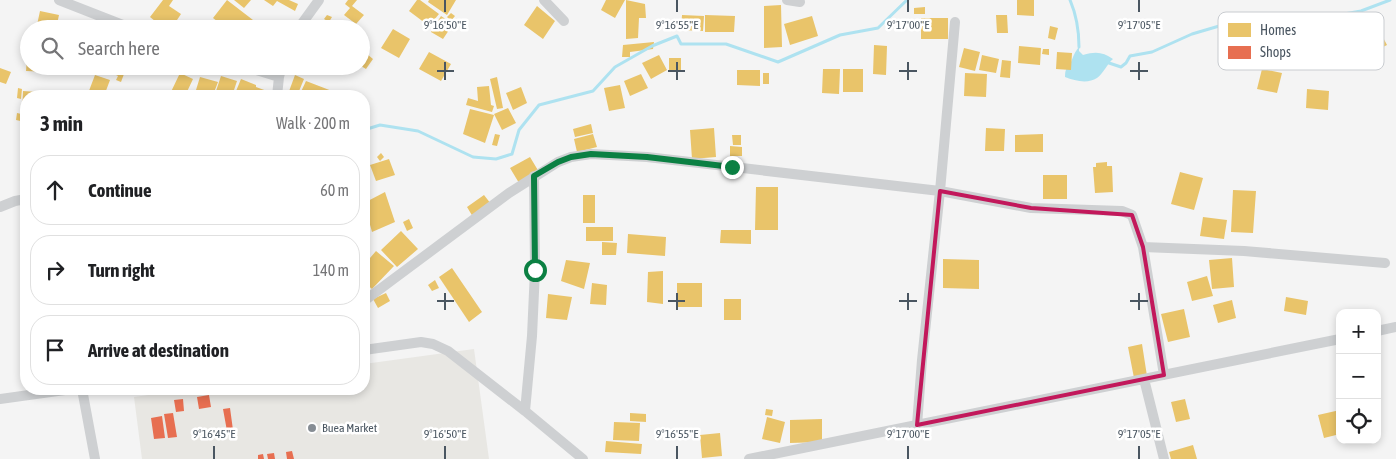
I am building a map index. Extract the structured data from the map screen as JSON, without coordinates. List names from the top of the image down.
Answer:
{
  "places": ["Buea Market"],
  "legend": ["Homes", "Shops"],
  "page": {
    "search": "Search here",
    "heading": ["3 min", "Walk · 200 m"],
    "list": [
      ["Continue", "60 m"],
      ["Turn right", "140 m"],
      "Arrive at destination"
    ],
    "map_buttons": ["+", "−"]
  },
  "coordinates": [
    "9°16'50\"E",
    "9°16'55\"E",
    "9°17'00\"E",
    "9°17'05\"E",
    "9°16'45\"E"
  ]
}
